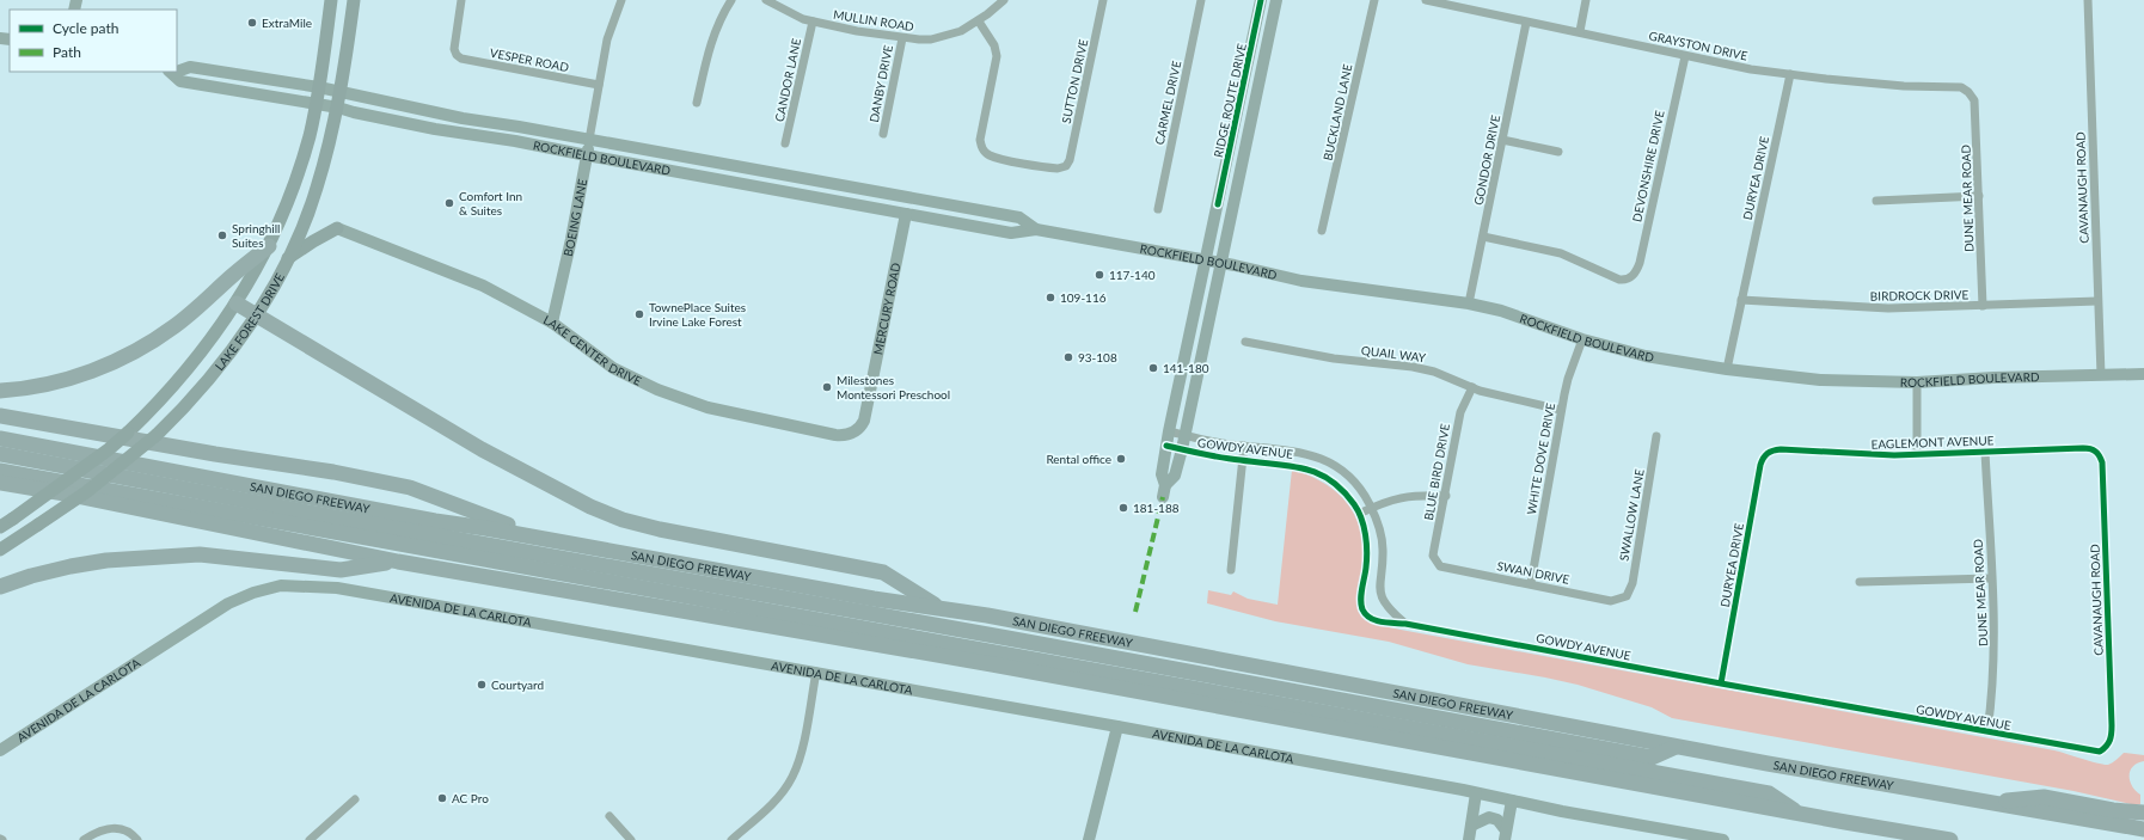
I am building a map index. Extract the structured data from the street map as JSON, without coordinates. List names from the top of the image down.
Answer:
{
  "streets": {
    "highway": ["SAN DIEGO FREEWAY"],
    "main road": [
      "RIDGE ROUTE DRIVE",
      "ROCKFIELD BOULEVARD",
      "BOEING LANE",
      "MERCURY ROAD",
      "LAKE FOREST DRIVE",
      "LAKE CENTER DRIVE",
      "AVENIDA DE LA CARLOTA"
    ],
    "street": [
      "MULLIN ROAD",
      "GRAYSTON DRIVE",
      "VESPER ROAD",
      "CANDOR LANE",
      "SUTTON DRIVE",
      "DANBY DRIVE",
      "CARMEL DRIVE",
      "BUCKLAND LANE",
      "GONDOR DRIVE",
      "DEVONSHIRE DRIVE",
      "DURYEA DRIVE",
      "CAVANAUGH ROAD",
      "DUNE MEAR ROAD",
      "BIRDROCK DRIVE",
      "QUAIL WAY",
      "EAGLEMONT AVENUE",
      "GOWDY AVENUE",
      "WHITE DOVE DRIVE",
      "BLUE BIRD DRIVE",
      "SWALLOW LANE",
      "SWAN DRIVE"
    ]
  },
  "crossings": [
    ["MULLIN ROAD", "CANDOR LANE"],
    ["MULLIN ROAD", "SUTTON DRIVE"],
    ["MULLIN ROAD", "DANBY DRIVE"],
    ["GRAYSTON DRIVE", "GONDOR DRIVE"],
    ["GRAYSTON DRIVE", "DEVONSHIRE DRIVE"],
    ["GRAYSTON DRIVE", "DURYEA DRIVE"],
    ["GRAYSTON DRIVE", "DUNE MEAR ROAD"],
    ["VESPER ROAD", "BOEING LANE"],
    ["RIDGE ROUTE DRIVE", "ROCKFIELD BOULEVARD"],
    ["RIDGE ROUTE DRIVE", "GOWDY AVENUE"],
    ["ROCKFIELD BOULEVARD", "GONDOR DRIVE"],
    ["ROCKFIELD BOULEVARD", "DURYEA DRIVE"],
    ["ROCKFIELD BOULEVARD", "CAVANAUGH ROAD"],
    ["ROCKFIELD BOULEVARD", "BOEING LANE"],
    ["ROCKFIELD BOULEVARD", "MERCURY ROAD"],
    ["ROCKFIELD BOULEVARD", "LAKE FOREST DRIVE"],
    ["ROCKFIELD BOULEVARD", "WHITE DOVE DRIVE"],
    ["GONDOR DRIVE", "DEVONSHIRE DRIVE"],
    ["DURYEA DRIVE", "BIRDROCK DRIVE"],
    ["DURYEA DRIVE", "EAGLEMONT AVENUE"],
    ["DURYEA DRIVE", "GOWDY AVENUE"],
    ["CAVANAUGH ROAD", "BIRDROCK DRIVE"],
    ["CAVANAUGH ROAD", "EAGLEMONT AVENUE"],
    ["CAVANAUGH ROAD", "GOWDY AVENUE"],
    ["DUNE MEAR ROAD", "BIRDROCK DRIVE"],
    ["DUNE MEAR ROAD", "EAGLEMONT AVENUE"],
    ["DUNE MEAR ROAD", "GOWDY AVENUE"],
    ["BOEING LANE", "LAKE CENTER DRIVE"],
    ["MERCURY ROAD", "LAKE CENTER DRIVE"],
    ["QUAIL WAY", "WHITE DOVE DRIVE"],
    ["QUAIL WAY", "BLUE BIRD DRIVE"],
    ["WHITE DOVE DRIVE", "SWAN DRIVE"],
    ["BLUE BIRD DRIVE", "SWAN DRIVE"],
    ["SWALLOW LANE", "SWAN DRIVE"]
  ],
  "places": [
    "ExtraMile",
    "Comfort Inn & Suites",
    "Springhill Suites",
    "117-140",
    "109-116",
    "TownePlace Suites Irvine Lake Forest",
    "93-108",
    "141-180",
    "Milestones Montessori Preschool",
    "Rental office",
    "181-188",
    "Courtyard",
    "AC Pro"
  ],
  "legend": ["Cycle path", "Path"]
}
